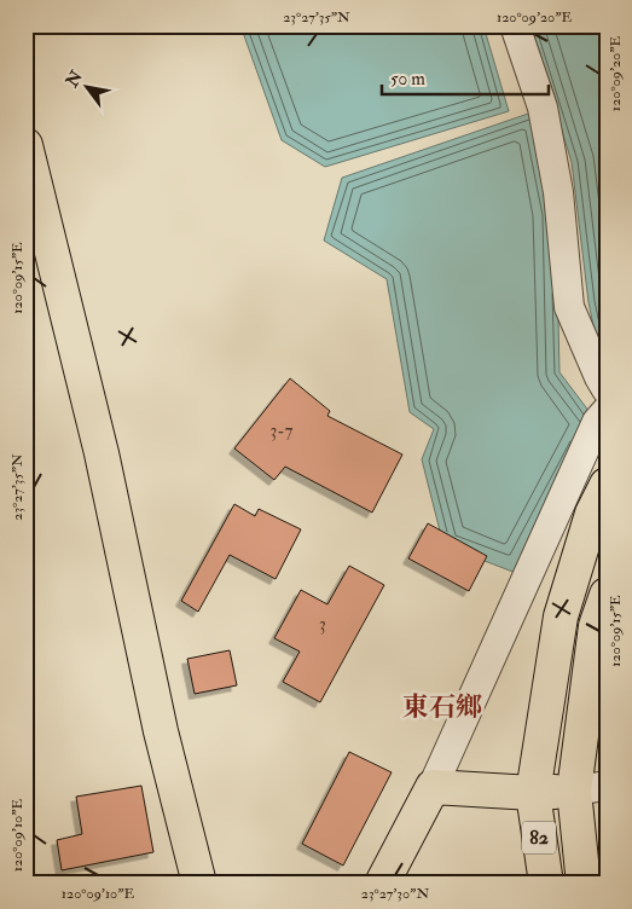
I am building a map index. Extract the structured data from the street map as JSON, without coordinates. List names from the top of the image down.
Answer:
{
  "streets": {
    "main road": ["82"]
  },
  "districts": ["東石鄉"],
  "house_numbers": ["3-7", "3"],
  "scale_bar": "50 m",
  "north": "top left",
  "coordinates": [
    "23°27'35\"N",
    "120°09'20\"E",
    "120°09'15\"E",
    "120°09'10\"E",
    "23°27'30\"N"
  ]
}
